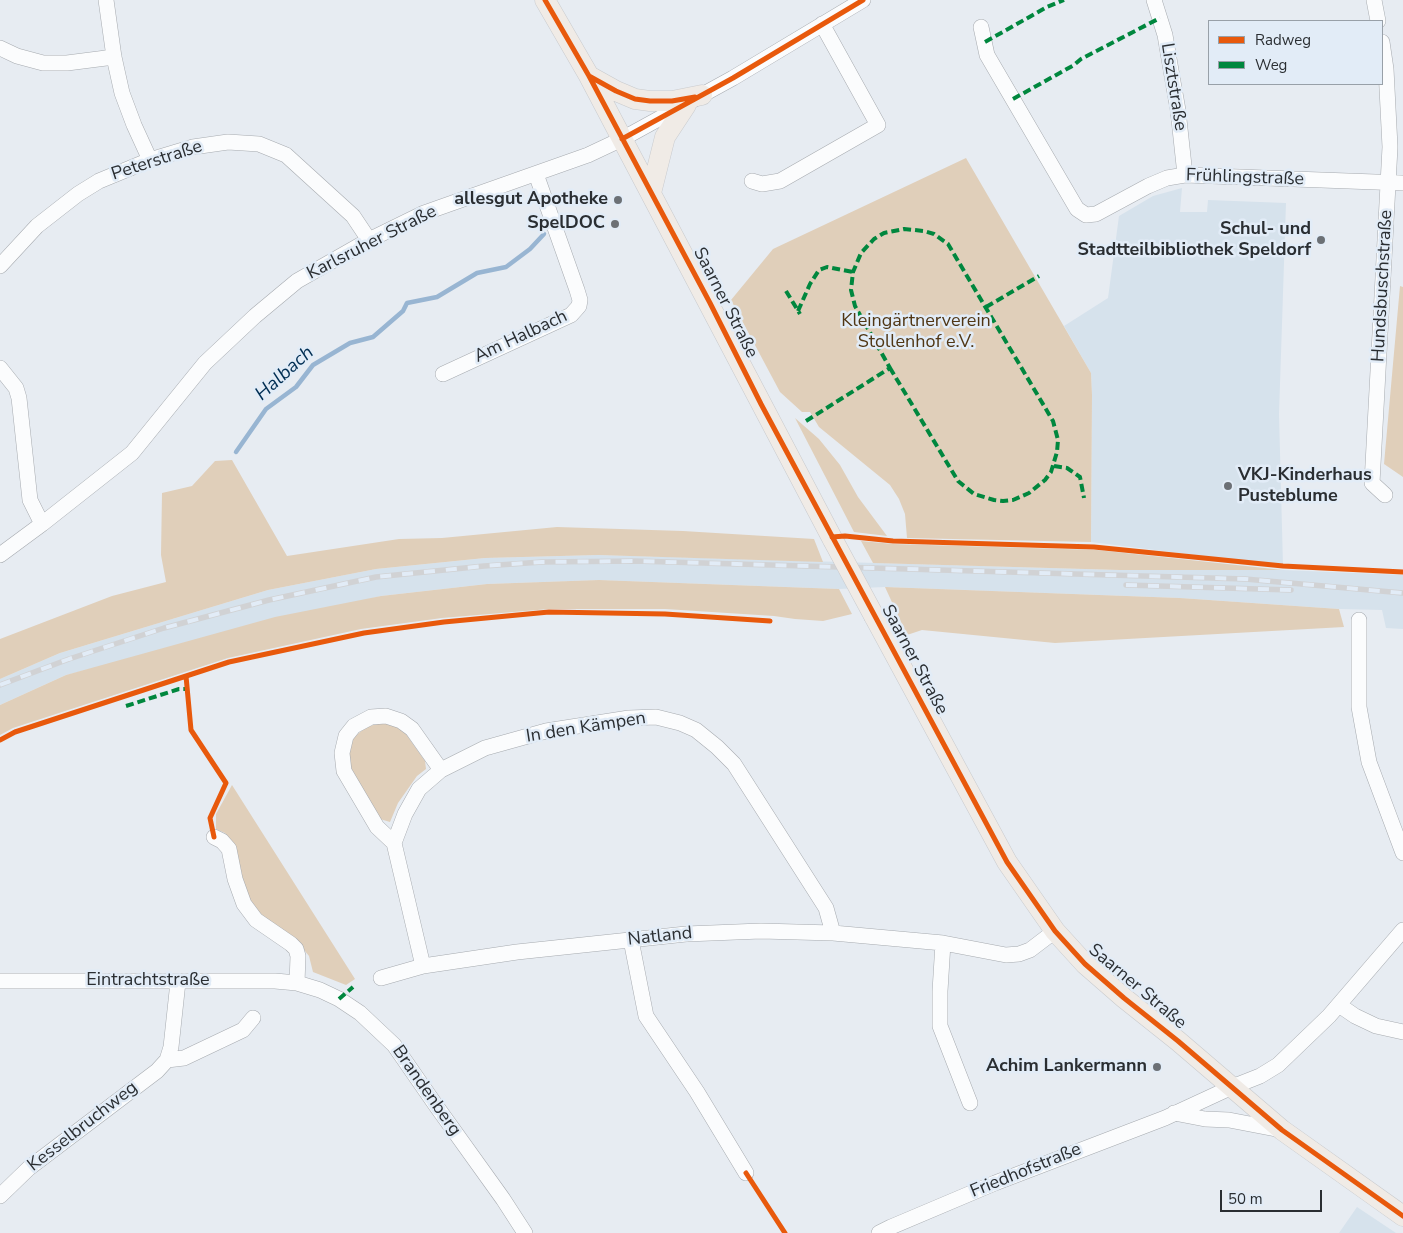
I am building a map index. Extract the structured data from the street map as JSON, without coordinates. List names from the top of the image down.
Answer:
{
  "streets": {
    "main road": ["Saarner Straße"],
    "street": [
      "Lisztstraße",
      "Peterstraße",
      "Frühlingstraße",
      "Karlsruher Straße",
      "Hundsbuschstraße",
      "Am Halbach",
      "In den Kämpen",
      "Natland",
      "Eintrachtstraße",
      "Brandenberg",
      "Kesselbruchweg",
      "Friedhofstraße"
    ]
  },
  "crossings": [
    ["Lisztstraße", "Frühlingstraße"],
    ["Peterstraße", "Karlsruher Straße"],
    ["Frühlingstraße", "Hundsbuschstraße"],
    ["Karlsruher Straße", "Saarner Straße"],
    ["Karlsruher Straße", "Am Halbach"],
    ["Saarner Straße", "Natland"],
    ["Saarner Straße", "Friedhofstraße"],
    ["In den Kämpen", "Natland"],
    ["Eintrachtstraße", "Brandenberg"]
  ],
  "water": ["Halbach"],
  "parks": ["Kleingärtnerverein Stollenhof e.V."],
  "places": [
    "allesgut Apotheke",
    "SpelDOC",
    "Schul- und Stadtteilbibliothek Speldorf",
    "VKJ-Kinderhaus Pusteblume",
    "Achim Lankermann"
  ],
  "legend": ["Radweg", "Weg"],
  "scale_bar": "50 m"
}
